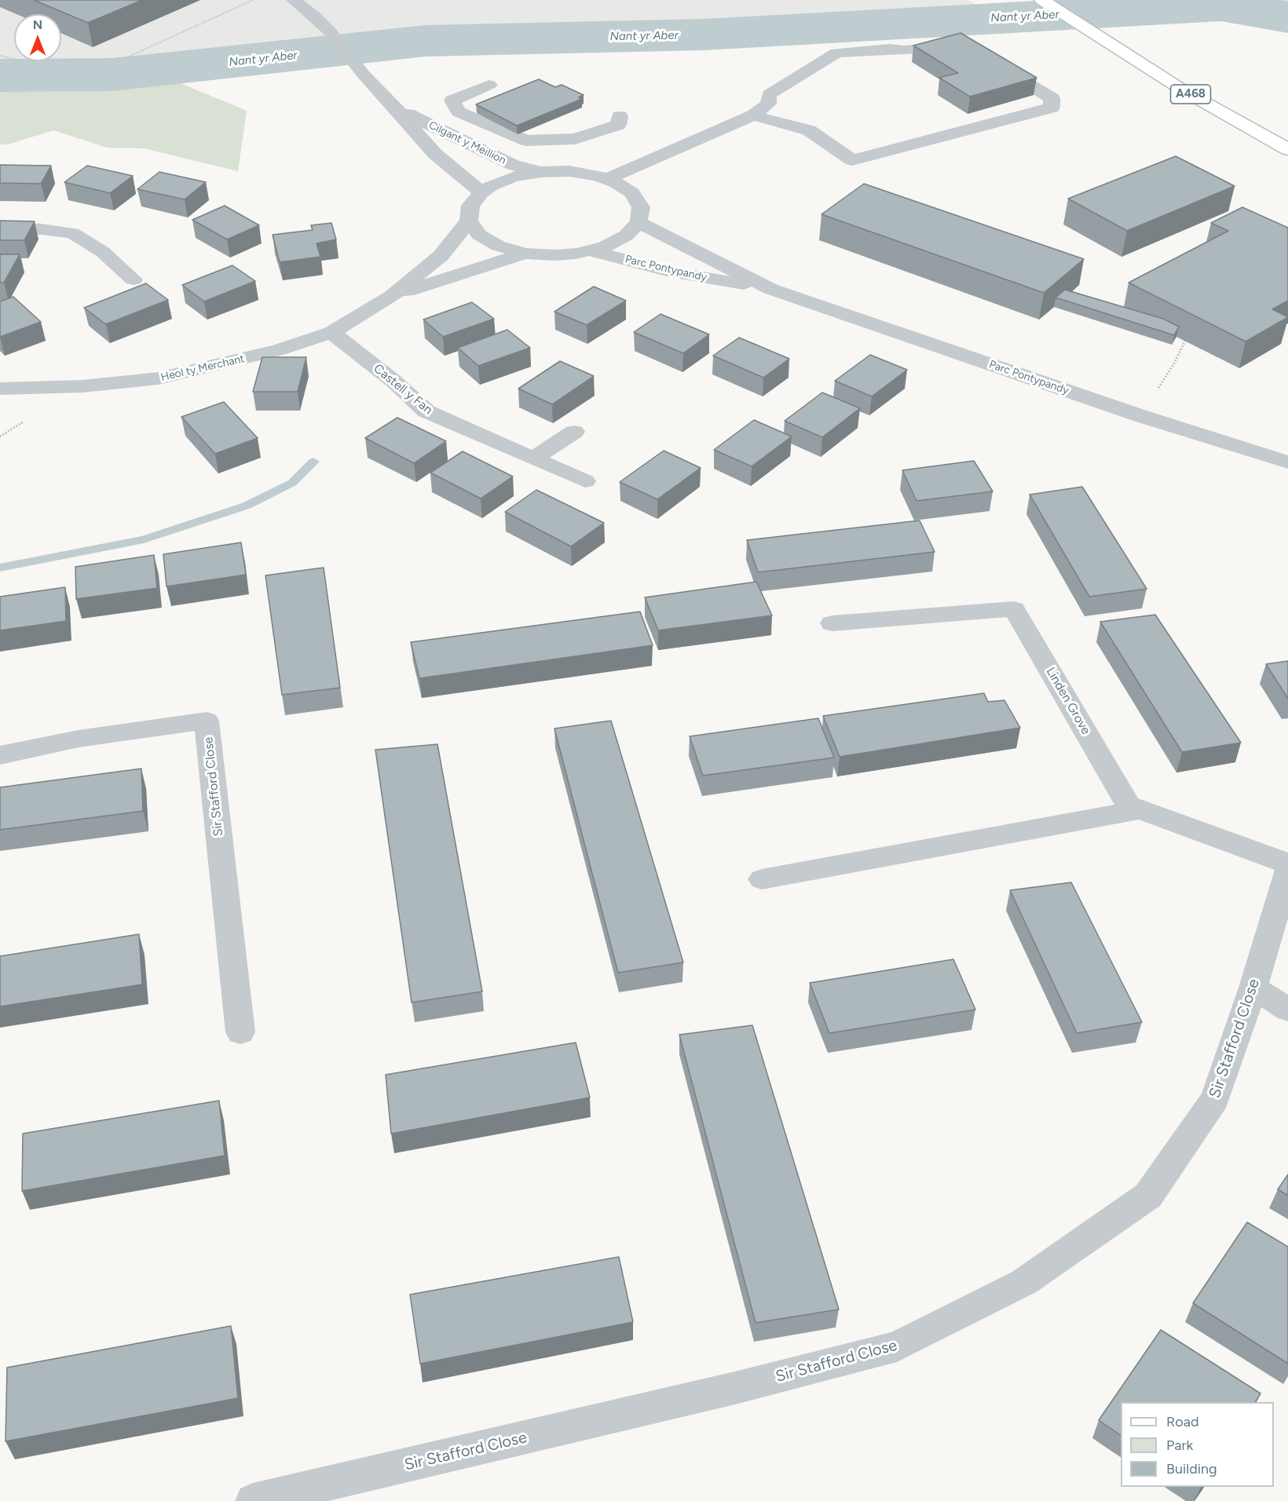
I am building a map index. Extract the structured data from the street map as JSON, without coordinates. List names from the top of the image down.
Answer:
{
  "streets": {
    "main road": ["A468"],
    "street": [
      "Cilgant y Meillion",
      "Parc Pontypandy",
      "Heol ty Merchant",
      "Castell y Fan",
      "Linden Grove",
      "Sir Stafford Close"
    ]
  },
  "crossings": [
    ["Heol ty Merchant", "Castell y Fan"]
  ],
  "water": ["Nant yr Aber"],
  "legend": ["Road", "Park", "Building"],
  "north": "top"
}
